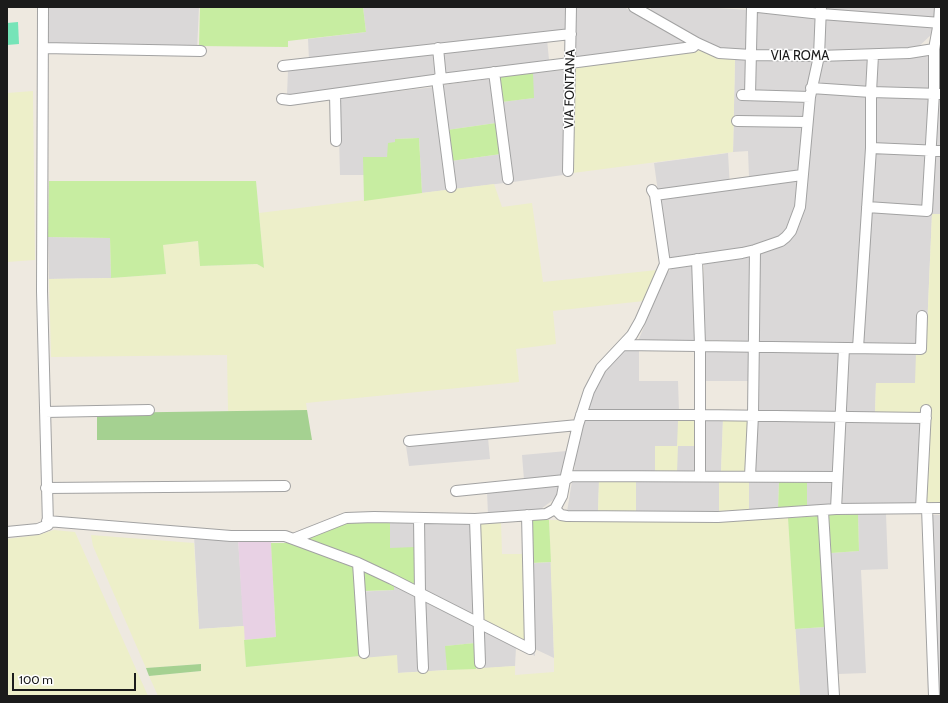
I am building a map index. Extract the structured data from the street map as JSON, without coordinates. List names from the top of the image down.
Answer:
{
  "streets": {
    "street": ["VIA ROMA", "VIA FONTANA"]
  },
  "scale_bar": "100 m"
}
